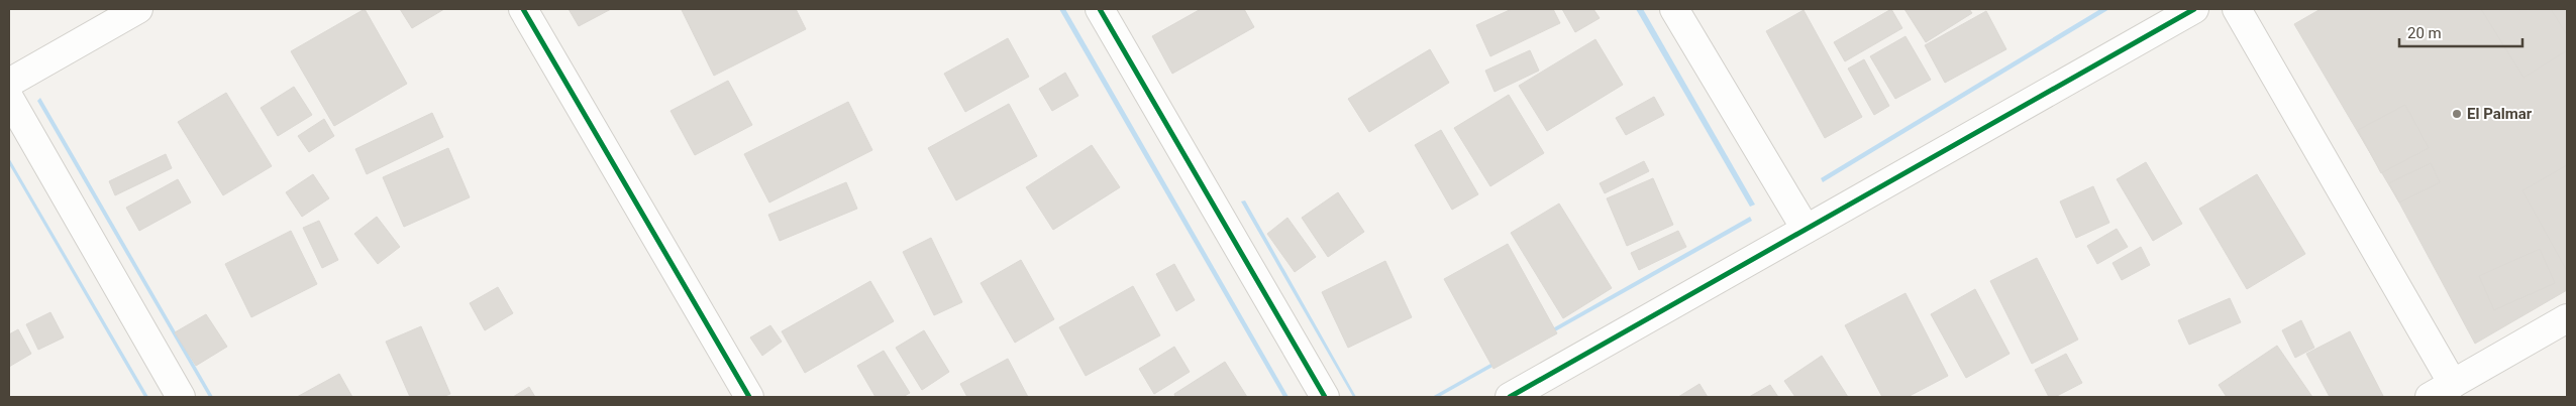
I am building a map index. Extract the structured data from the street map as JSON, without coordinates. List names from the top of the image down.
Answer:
{
  "places": ["El Palmar"],
  "scale_bar": "20 m"
}
